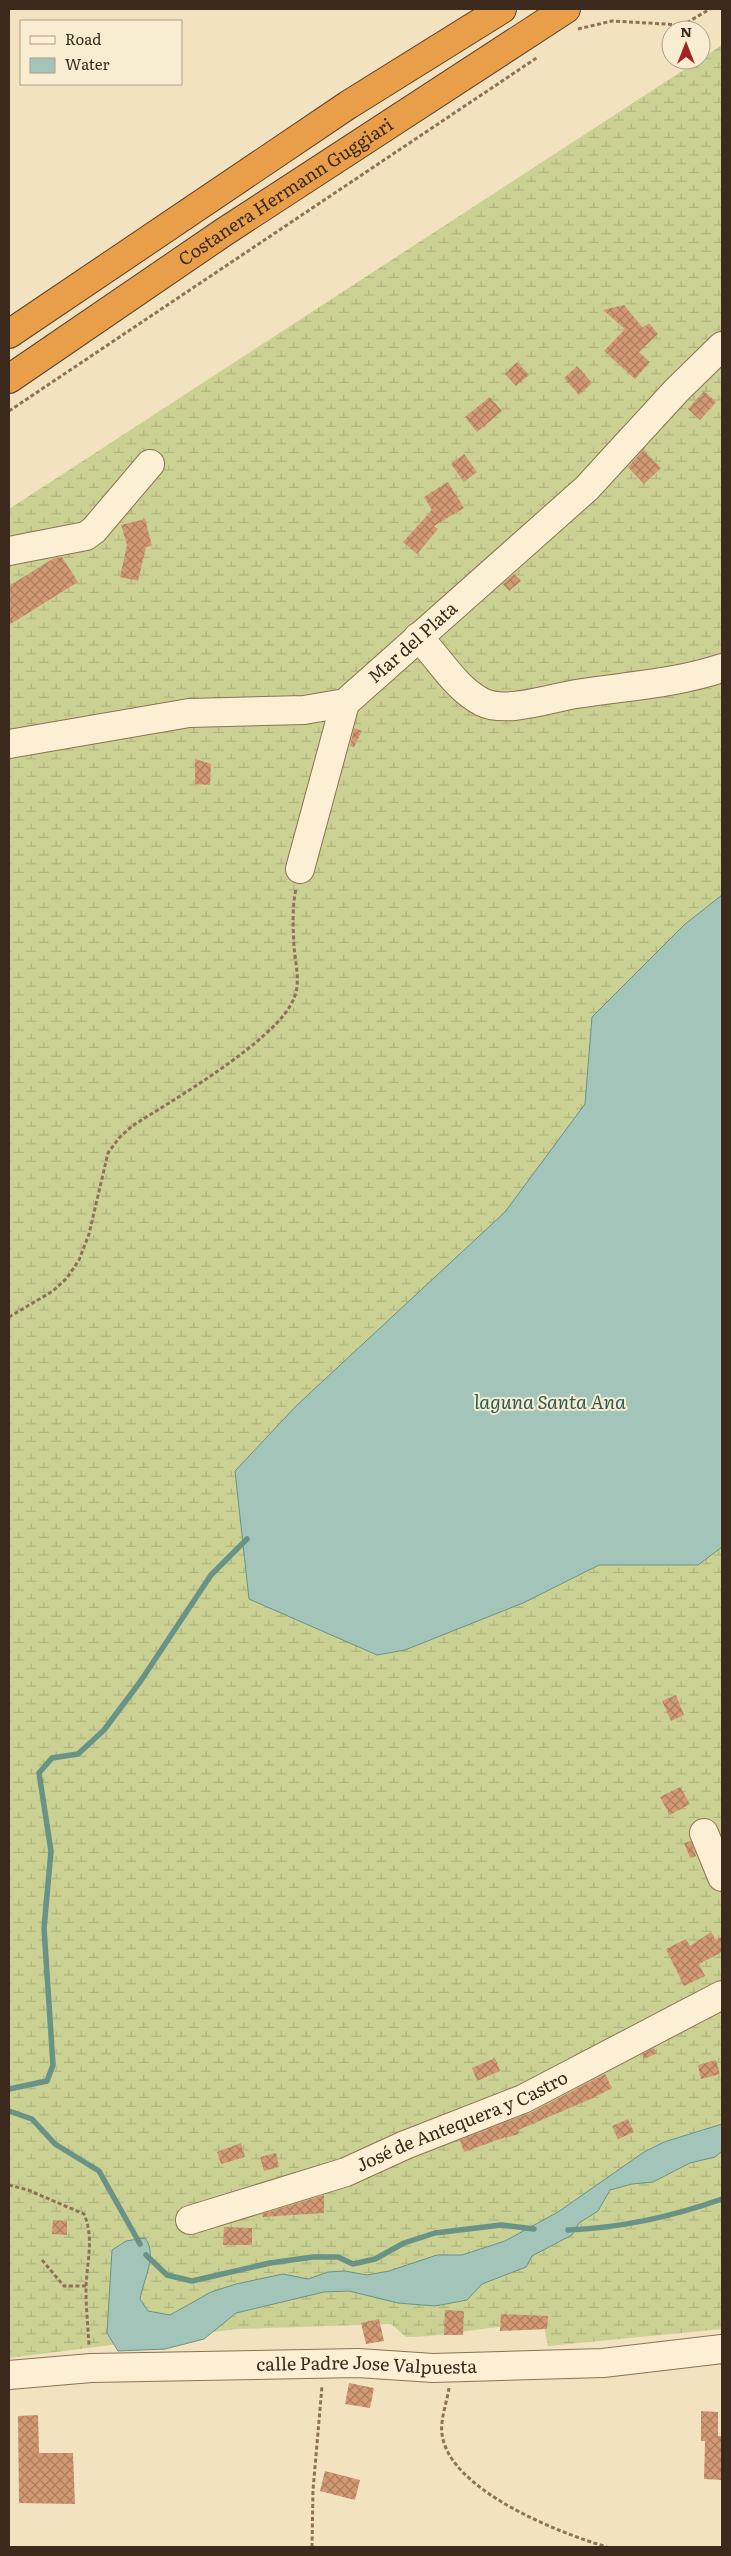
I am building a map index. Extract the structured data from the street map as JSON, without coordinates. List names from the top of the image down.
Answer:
{
  "streets": {
    "highway": ["Costanera Hermann Guggiari"],
    "street": ["Mar del Plata", "José de Antequera y Castro", "calle Padre Jose Valpuesta"]
  },
  "water": ["laguna Santa Ana"],
  "legend": ["Road", "Water"],
  "north": "top"
}
